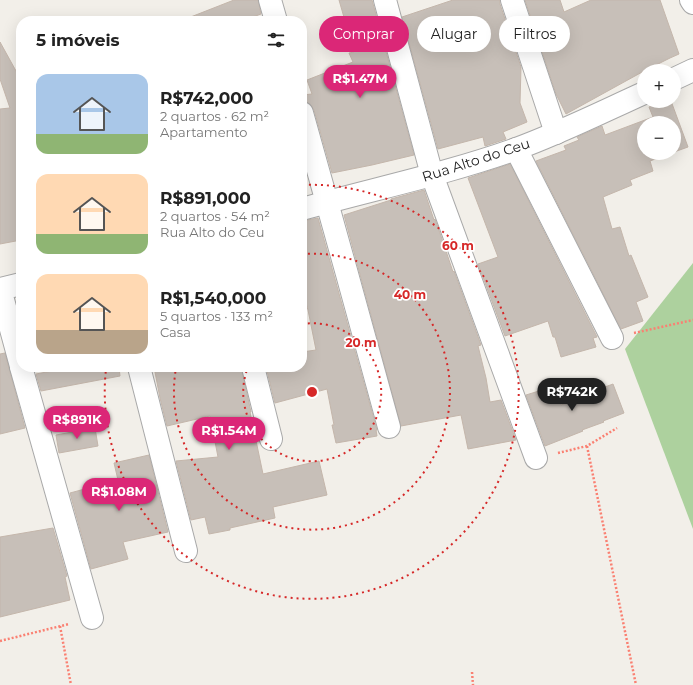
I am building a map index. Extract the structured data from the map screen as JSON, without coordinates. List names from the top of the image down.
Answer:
{
  "streets": {
    "street": ["Rua Alto do Ceu"]
  },
  "page": {
    "chip": ["Comprar", "Alugar", "Filtros"],
    "heading": "5 imóveis",
    "map_buttons": ["+", "−"],
    "list": [
      {
        "name": "R$742,000",
        "note": "2 quartos · 62 m² · Apartamento"
      },
      {
        "name": "R$891,000",
        "note": "2 quartos · 54 m² · Rua Alto do Ceu"
      },
      {
        "name": "R$1,540,000",
        "note": "5 quartos · 133 m² · Casa"
      }
    ],
    "price": [
      "R$1.47M",
      "R$742K",
      "R$891K",
      "R$1.54M",
      "R$1.08M"
    ]
  },
  "rings": ["60 m", "40 m", "20 m"]
}
